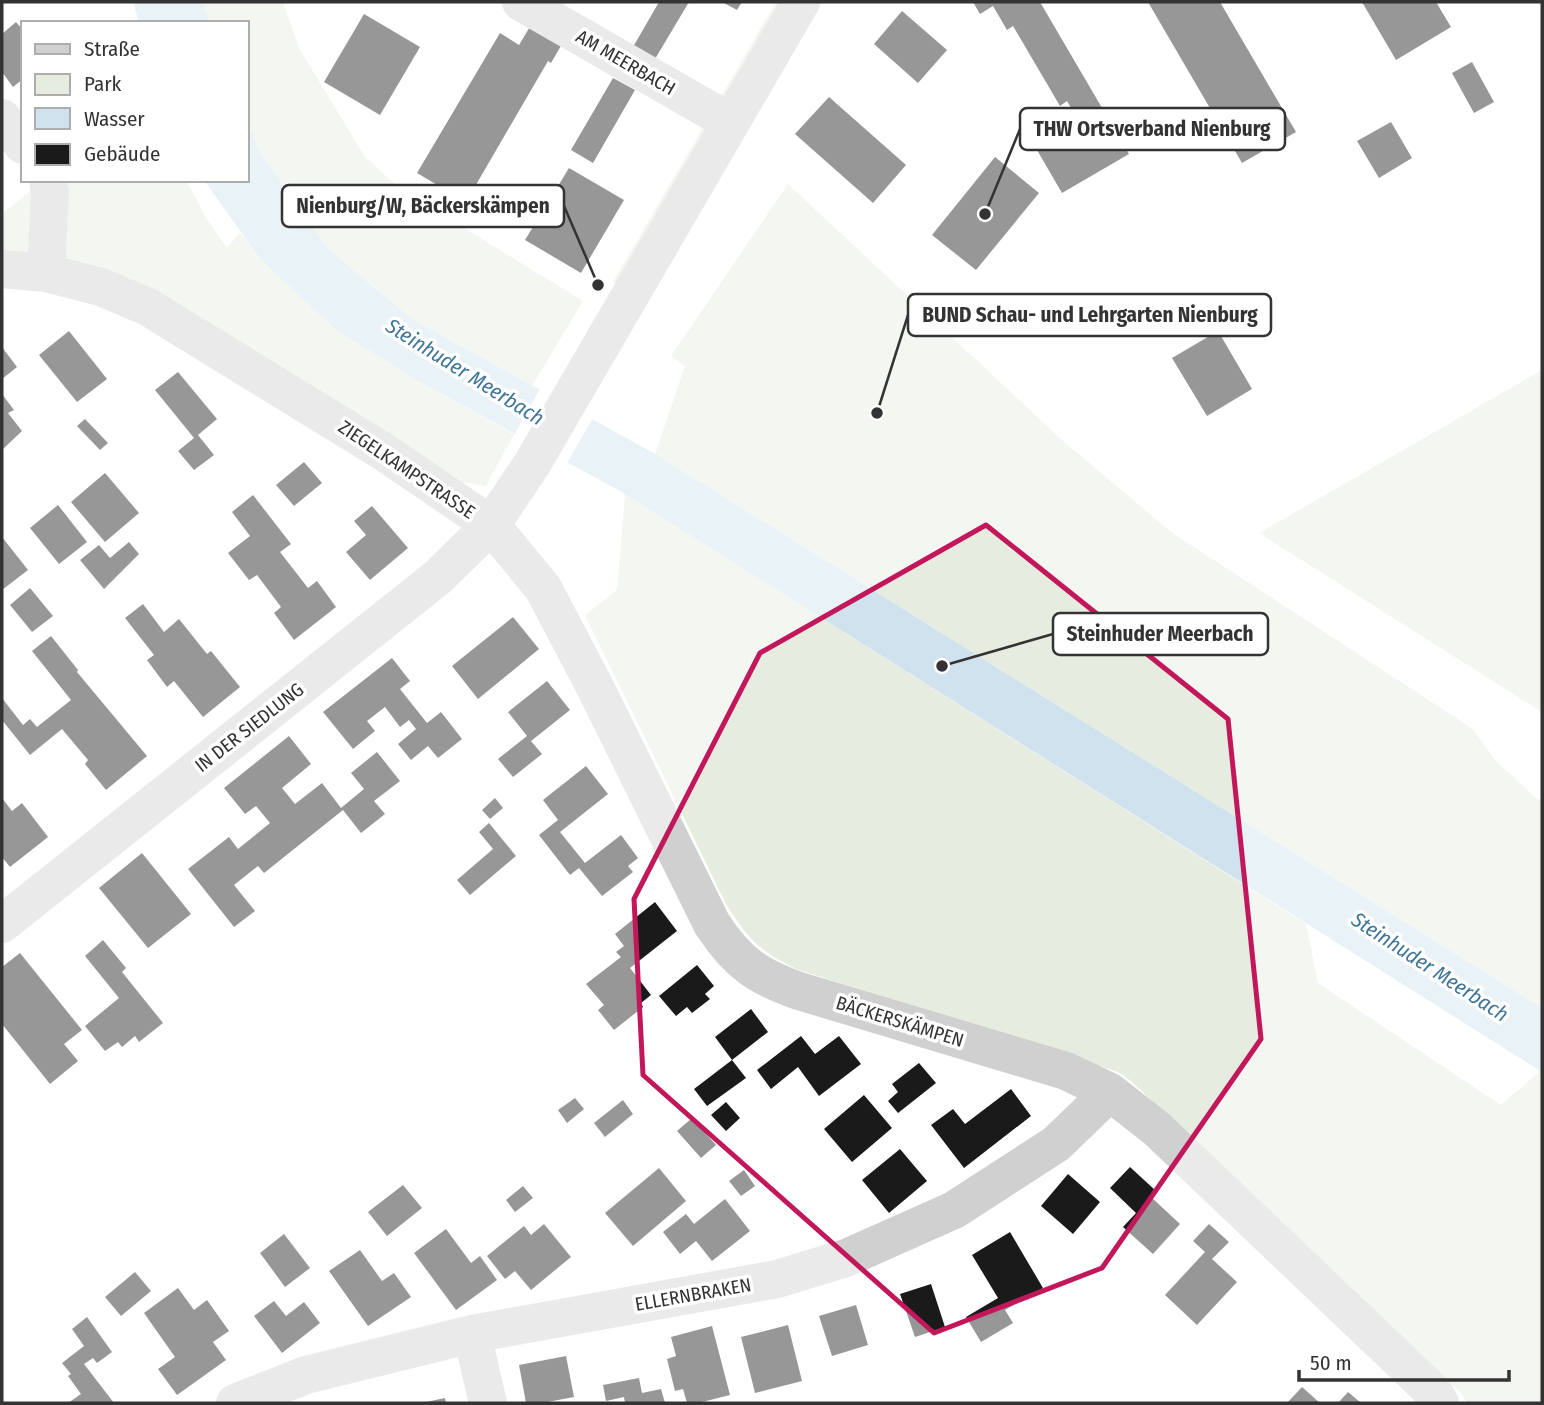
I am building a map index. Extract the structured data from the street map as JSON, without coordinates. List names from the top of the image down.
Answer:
{
  "streets": {
    "street": [
      "AM MEERBACH",
      "ZIEGELKAMPSTRASSE",
      "IN DER SIEDLUNG",
      "BÄCKERSKÄMPEN",
      "ELLERNBRAKEN"
    ]
  },
  "crossings": [
    ["AM MEERBACH", "ZIEGELKAMPSTRASSE"],
    ["ZIEGELKAMPSTRASSE", "IN DER SIEDLUNG"],
    ["ZIEGELKAMPSTRASSE", "BÄCKERSKÄMPEN"],
    ["IN DER SIEDLUNG", "BÄCKERSKÄMPEN"],
    ["BÄCKERSKÄMPEN", "ELLERNBRAKEN"]
  ],
  "water": ["Steinhuder Meerbach"],
  "places": [
    "THW Ortsverband Nienburg",
    "Nienburg/W, Bäckerskämpen",
    "BUND Schau- und Lehrgarten Nienburg",
    "Steinhuder Meerbach"
  ],
  "legend": [
    "Straße",
    "Park",
    "Wasser",
    "Gebäude"
  ],
  "scale_bar": "50 m"
}
